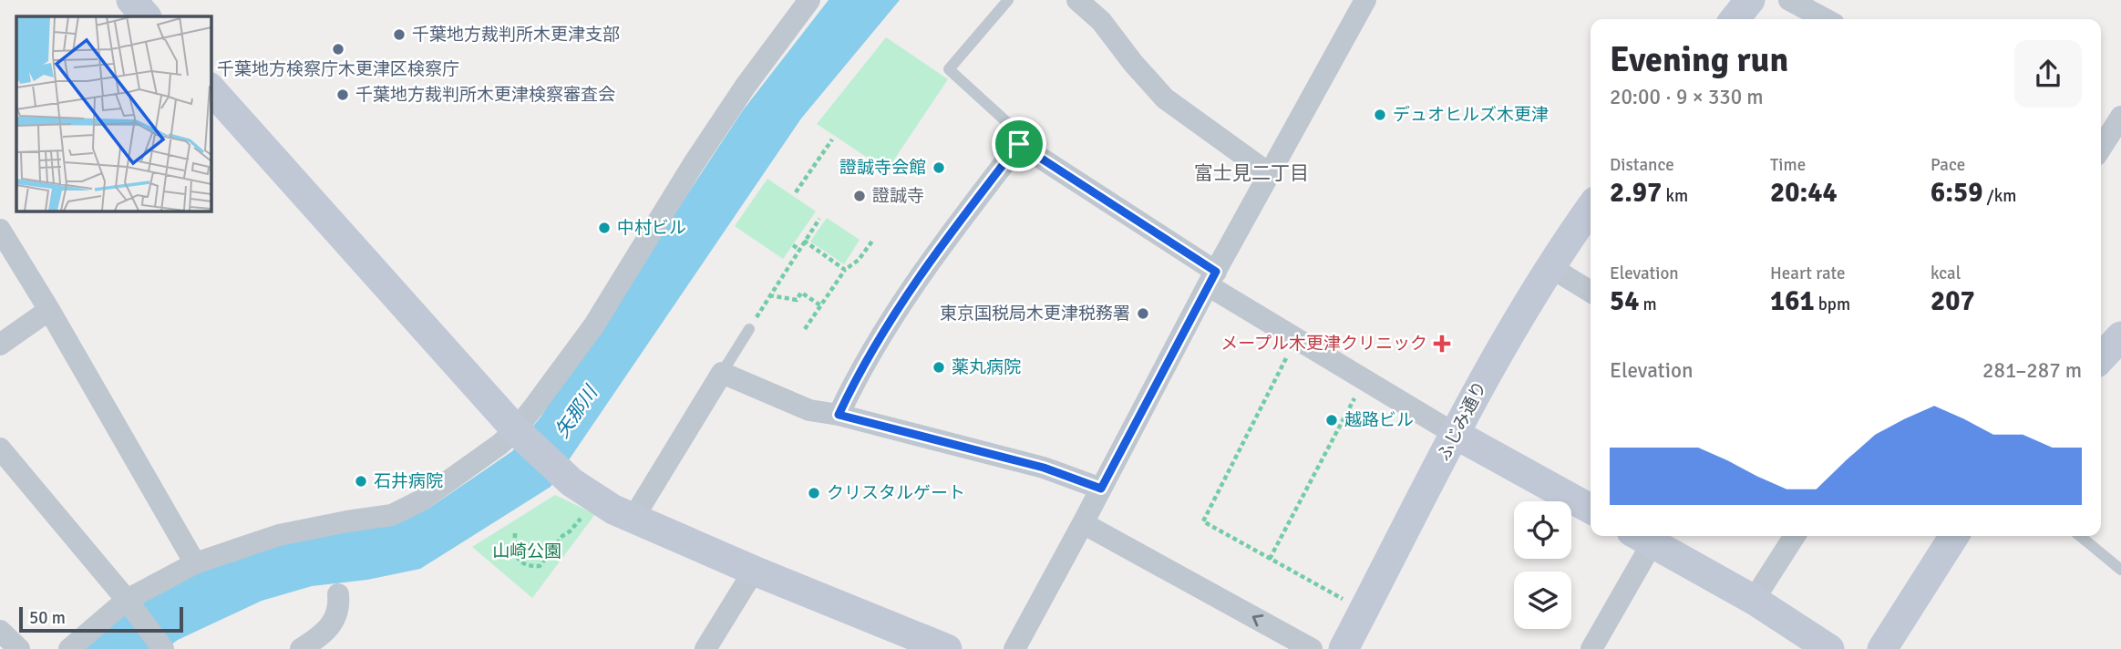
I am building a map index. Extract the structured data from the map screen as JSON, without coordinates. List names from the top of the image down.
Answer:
{
  "streets": {
    "street": ["ふじみ通り"]
  },
  "districts": ["富士見二丁目"],
  "water": ["矢那川"],
  "parks": ["山崎公園"],
  "places": {
    "other": [
      "千葉地方裁判所木更津支部",
      "千葉地方検察庁木更津区検察庁",
      "千葉地方裁判所木更津検察審査会",
      "デュオヒルズ木更津",
      "證誠寺会館",
      "證誠寺",
      "中村ビル",
      "東京国税局木更津税務署",
      "薬丸病院",
      "越路ビル",
      "石井病院",
      "クリスタルゲート"
    ],
    "health": ["メープル木更津クリニック"]
  },
  "scale_bar": "50 m",
  "page": {
    "heading": ["Evening run", "20:00 · 9 × 330 m"],
    "stats": [
      ["Distance", "2.97 km"],
      ["Time", "20:44"],
      ["Pace", "6:59 /km"],
      ["Elevation", "54 m"],
      ["Heart rate", "161 bpm"],
      ["kcal", "207"]
    ],
    "chart": ["Elevation", "281–287 m"],
    "scale": "50 m"
  }
}
